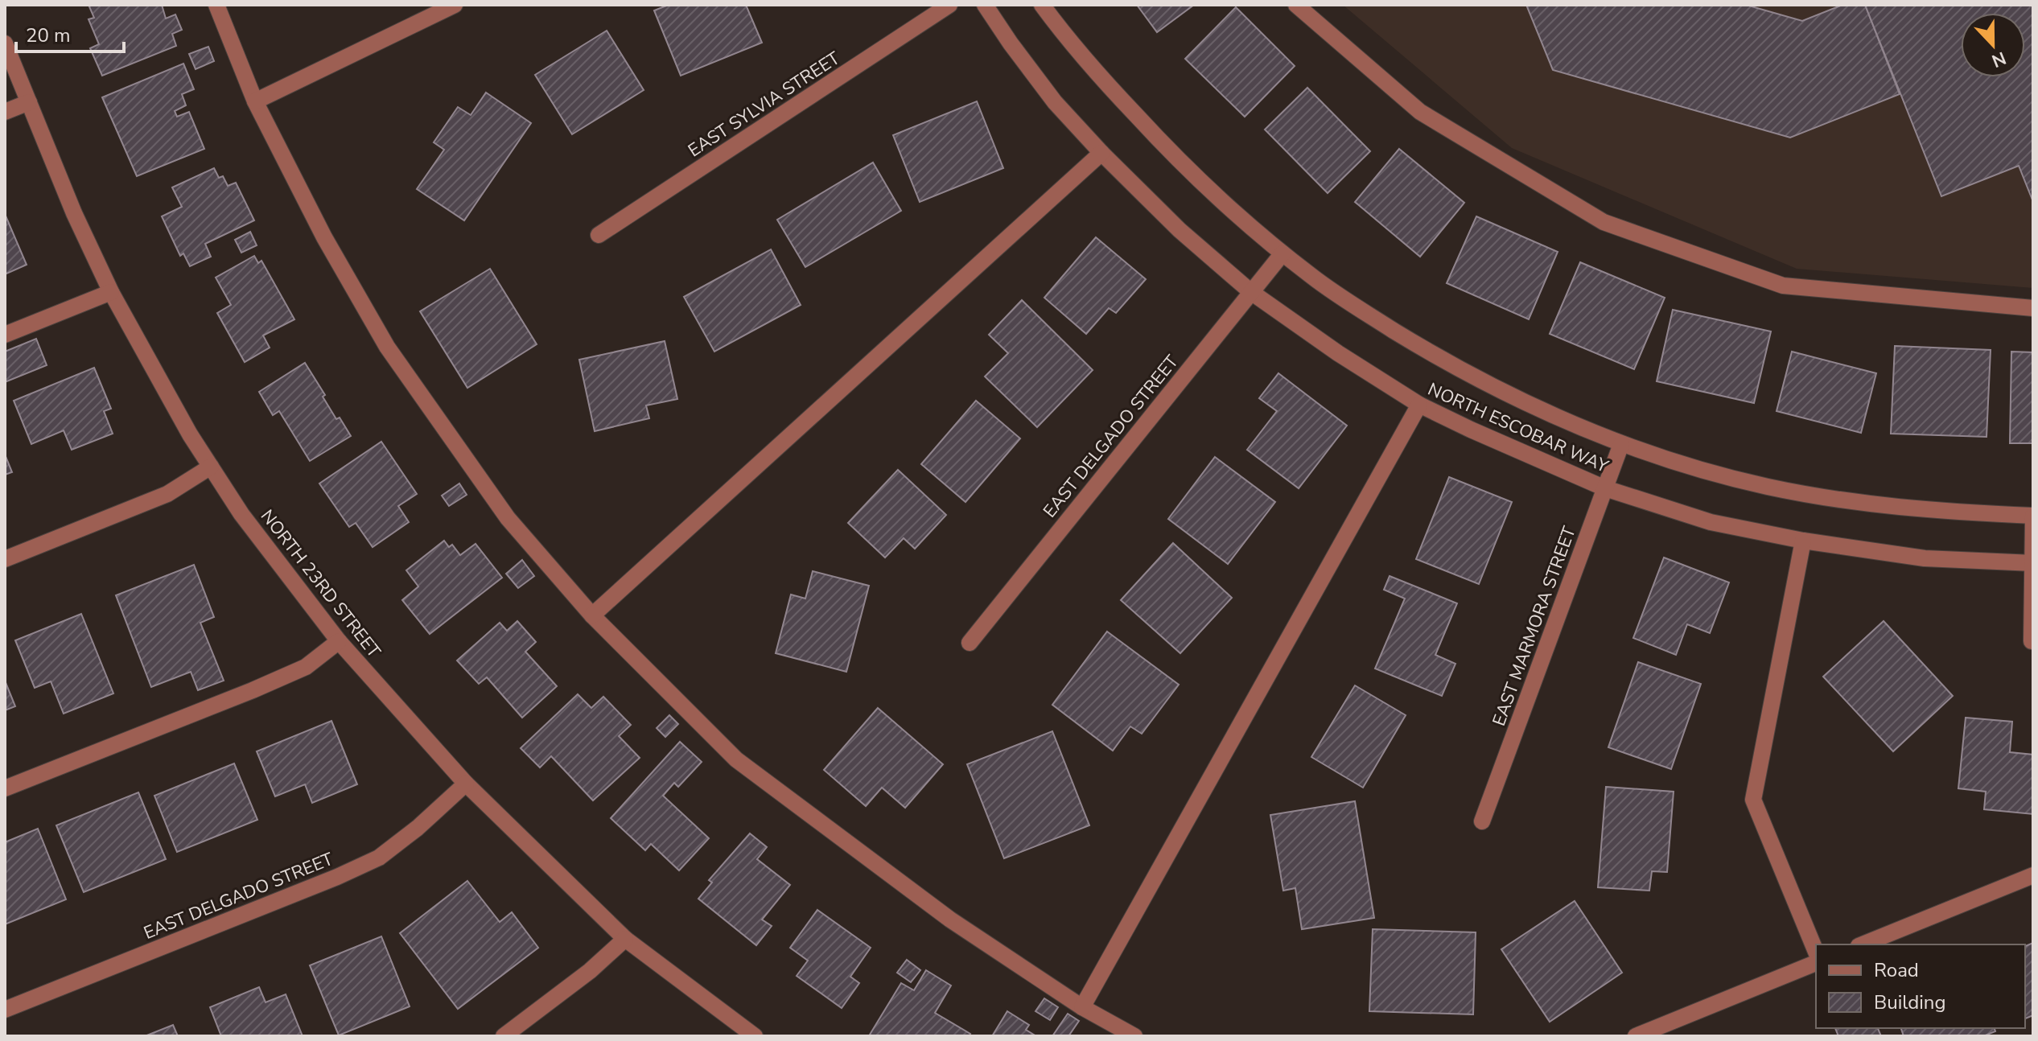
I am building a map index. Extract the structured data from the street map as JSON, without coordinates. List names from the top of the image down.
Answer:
{
  "streets": {
    "street": [
      "EAST SYLVIA STREET",
      "NORTH ESCOBAR WAY",
      "EAST DELGADO STREET",
      "NORTH 23RD STREET",
      "EAST MARMORA STREET"
    ]
  },
  "crossings": [
    ["NORTH ESCOBAR WAY", "EAST DELGADO STREET"],
    ["NORTH ESCOBAR WAY", "EAST MARMORA STREET"],
    ["EAST DELGADO STREET", "NORTH 23RD STREET"]
  ],
  "legend": ["Road", "Building"],
  "scale_bar": "20 m",
  "north": "bottom"
}
